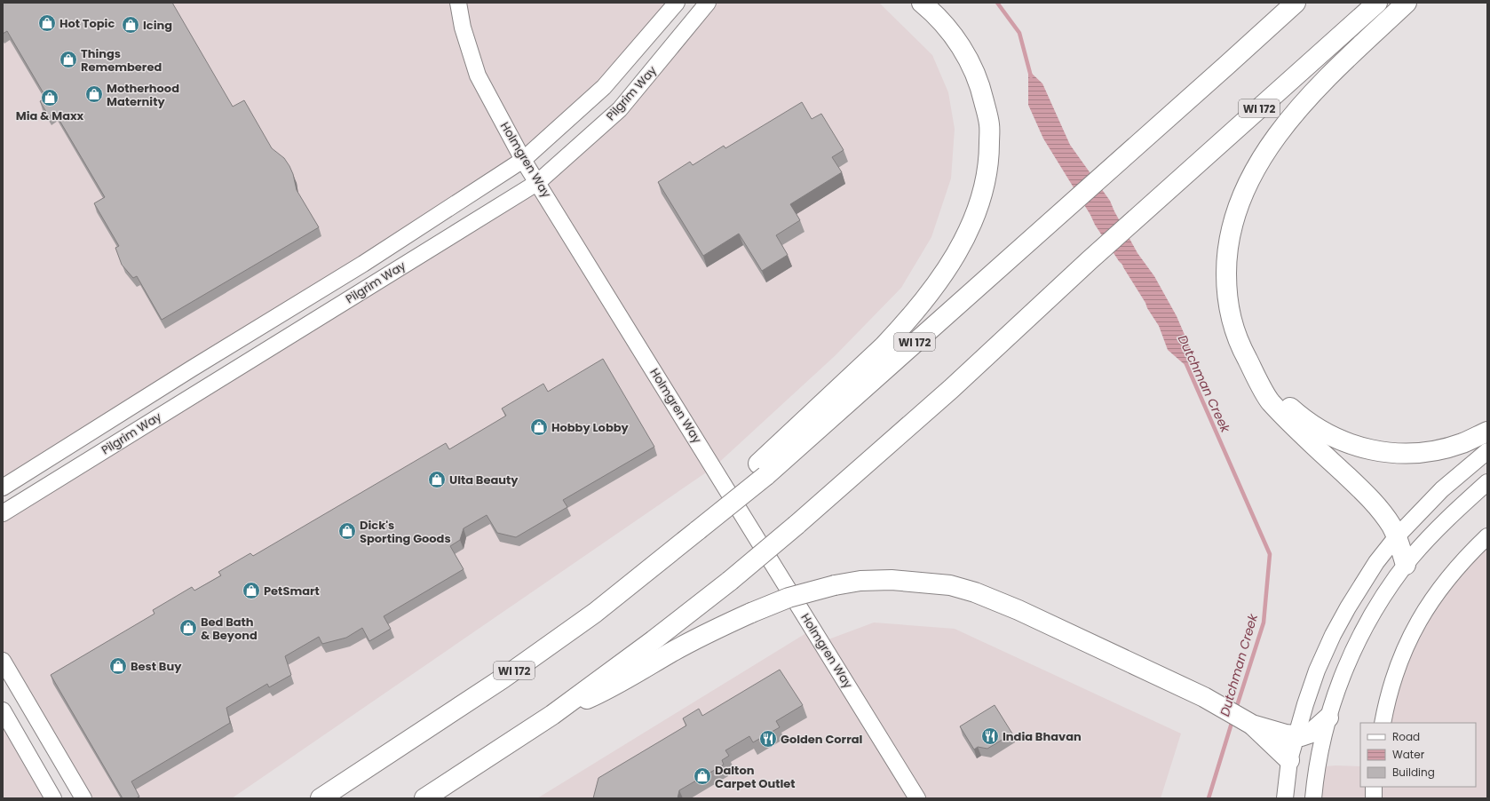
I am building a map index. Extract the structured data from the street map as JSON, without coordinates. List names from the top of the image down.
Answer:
{
  "streets": {
    "highway": ["WI 172"],
    "street": ["Pilgrim Way", "Holmgren Way"]
  },
  "crossings": [
    ["Pilgrim Way", "Holmgren Way"]
  ],
  "water": ["Dutchman Creek"],
  "places": {
    "shop": [
      "Hot Topic",
      "Icing",
      "Things Remembered",
      "Motherhood Maternity",
      "Mia & Maxx",
      "Hobby Lobby",
      "Ulta Beauty",
      "Dick's Sporting Goods",
      "PetSmart",
      "Bed Bath & Beyond",
      "Best Buy",
      "Dalton Carpet Outlet"
    ],
    "restaurant": ["India Bhavan", "Golden Corral"]
  },
  "legend": ["Road", "Water", "Building"]
}
